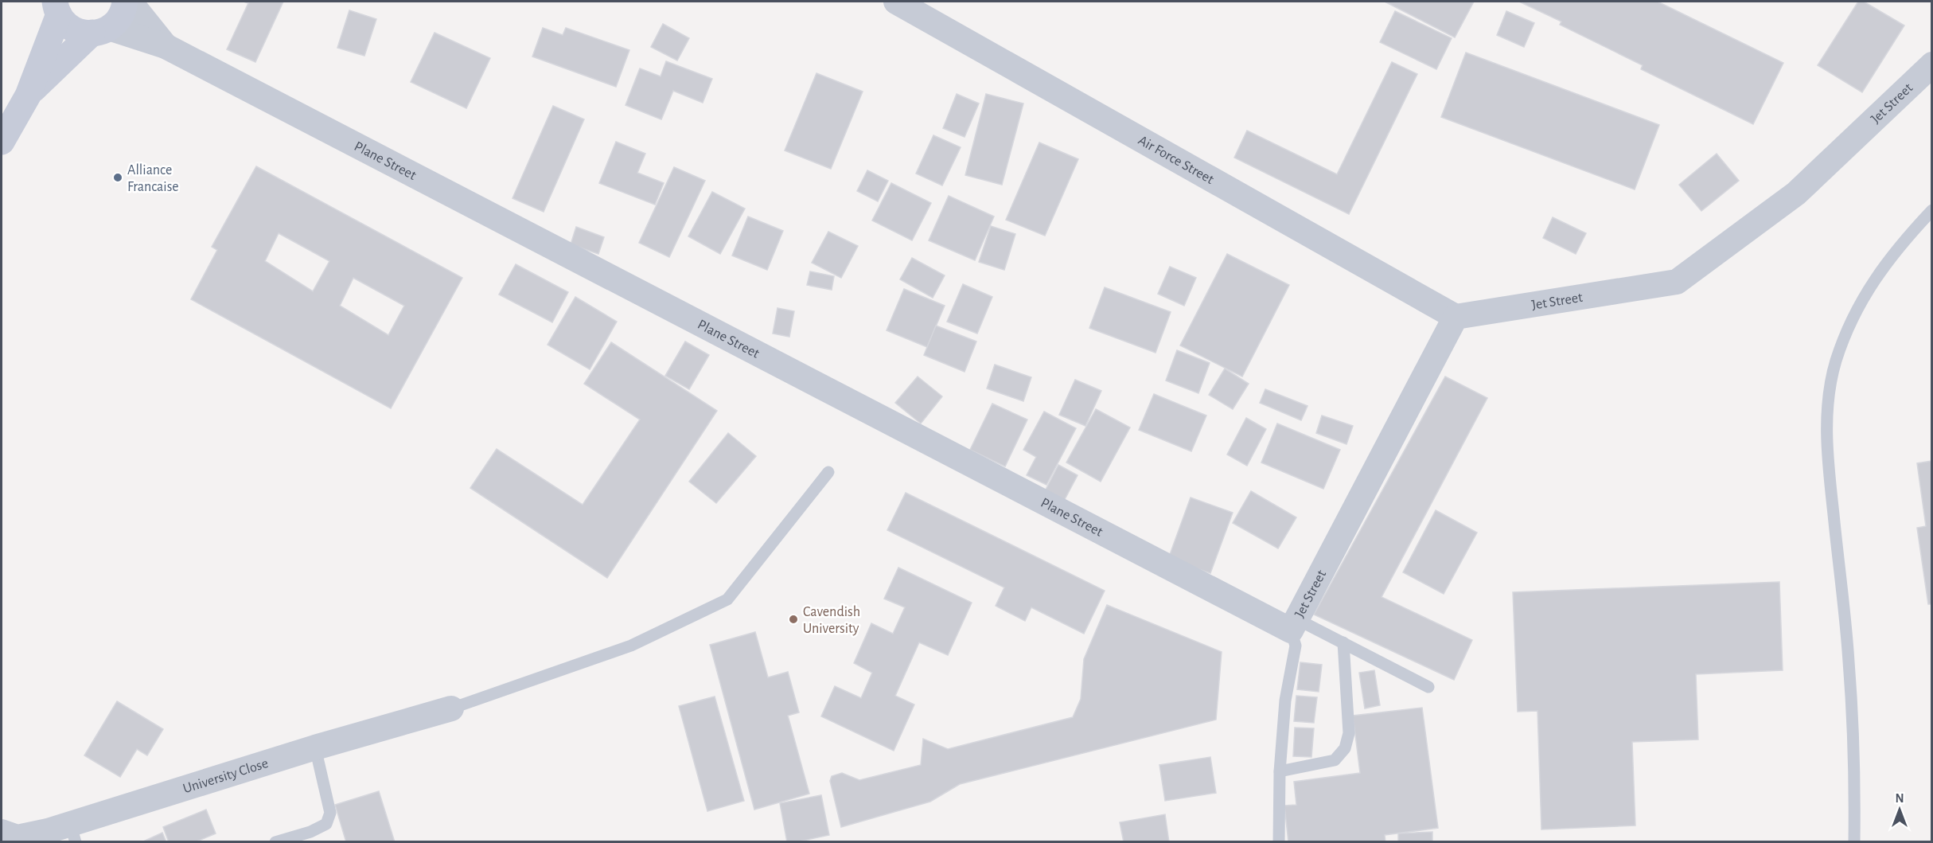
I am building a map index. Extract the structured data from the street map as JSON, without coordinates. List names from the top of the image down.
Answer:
{
  "streets": {
    "street": [
      "Jet Street",
      "Air Force Street",
      "Plane Street",
      "University Close"
    ]
  },
  "crossings": [
    ["Jet Street", "Air Force Street"],
    ["Jet Street", "Plane Street"]
  ],
  "places": ["Alliance Francaise", "Cavendish University"],
  "north": "top"
}
